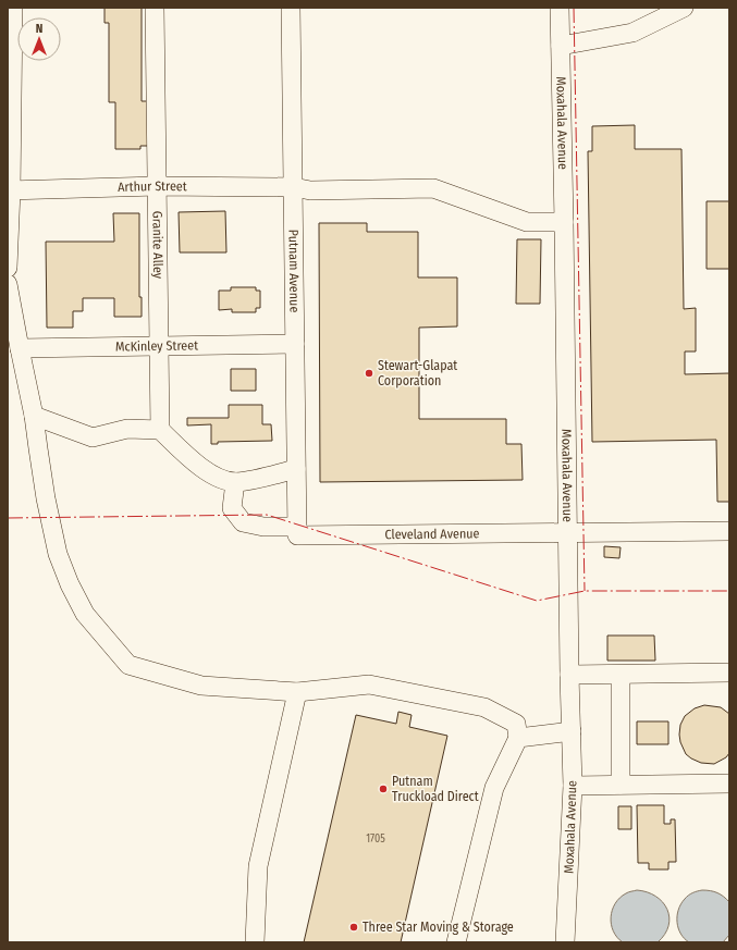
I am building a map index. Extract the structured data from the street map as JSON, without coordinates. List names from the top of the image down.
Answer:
{
  "streets": {
    "street": [
      "Moxahala Avenue",
      "Arthur Street",
      "Granite Alley",
      "Putnam Avenue",
      "McKinley Street",
      "Cleveland Avenue"
    ]
  },
  "crossings": [
    ["Moxahala Avenue", "Arthur Street"],
    ["Moxahala Avenue", "Cleveland Avenue"],
    ["Arthur Street", "Granite Alley"],
    ["Arthur Street", "Putnam Avenue"],
    ["Granite Alley", "McKinley Street"],
    ["Putnam Avenue", "McKinley Street"],
    ["Putnam Avenue", "Cleveland Avenue"]
  ],
  "places": ["Stewart-Glapat Corporation", "Putnam Truckload Direct", "Three Star Moving & Storage"],
  "house_numbers": ["1705"],
  "north": "top"
}
